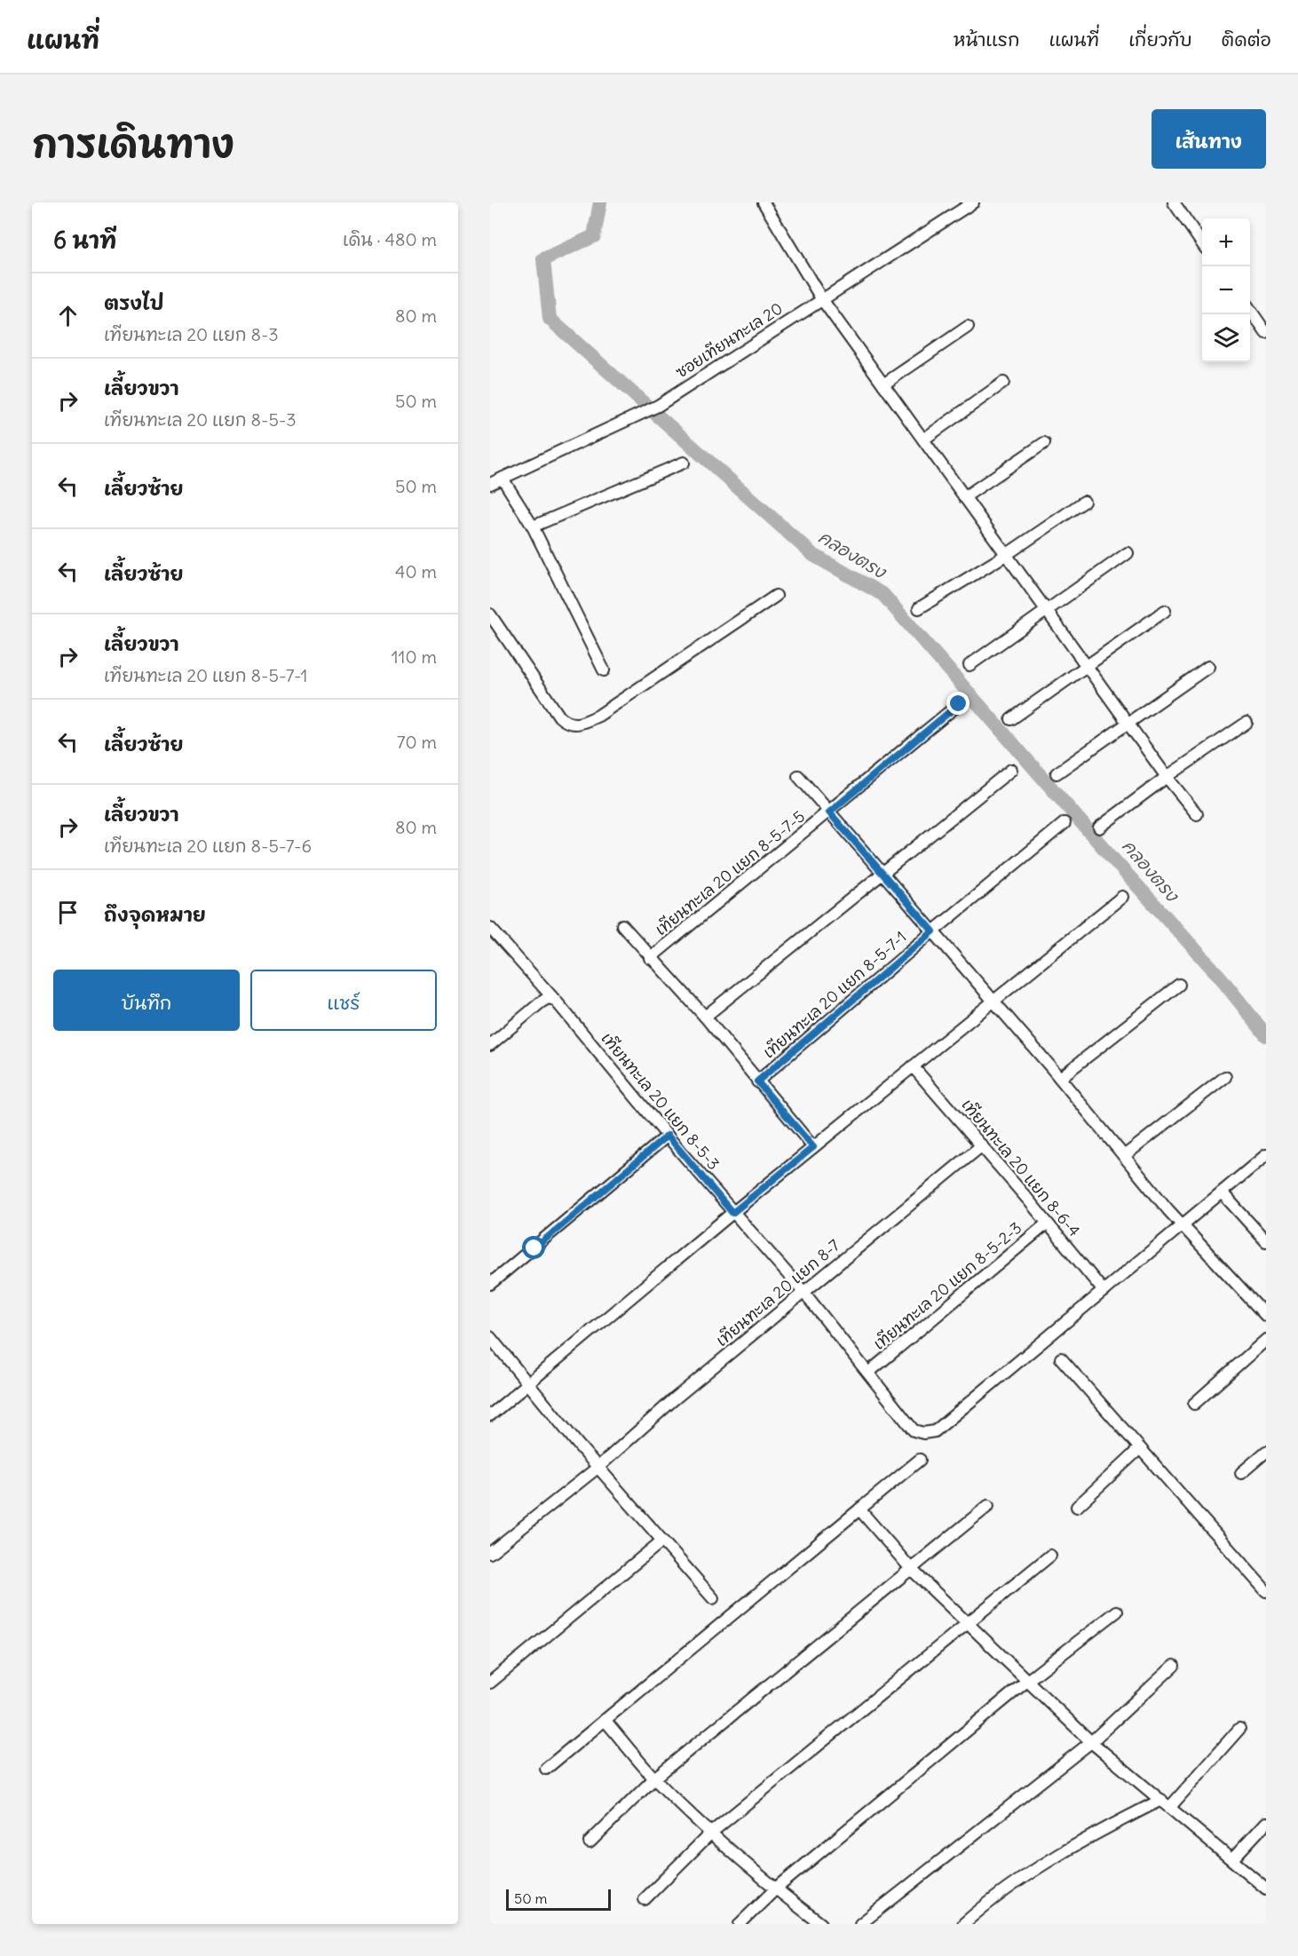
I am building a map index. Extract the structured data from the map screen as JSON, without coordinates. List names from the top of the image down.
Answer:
{
  "streets": {
    "street": [
      "ซอยเทียนทะเล 20",
      "เทียนทะเล 20 แยก 8-5-7-5",
      "เทียนทะเล 20 แยก 8-5-7-1",
      "เทียนทะเล 20 แยก 8-5-3",
      "เทียนทะเล 20 แยก 8-6-4",
      "เทียนทะเล 20 แยก 8-5-2-3",
      "เทียนทะเล 20 แยก 8-7"
    ]
  },
  "crossings": [
    ["เทียนทะเล 20 แยก 8-5-3", "เทียนทะเล 20 แยก 8-6-4"],
    ["เทียนทะเล 20 แยก 8-5-3", "เทียนทะเล 20 แยก 8-5-2-3"],
    ["เทียนทะเล 20 แยก 8-5-3", "เทียนทะเล 20 แยก 8-7"],
    ["เทียนทะเล 20 แยก 8-6-4", "เทียนทะเล 20 แยก 8-5-2-3"],
    ["เทียนทะเล 20 แยก 8-6-4", "เทียนทะเล 20 แยก 8-7"]
  ],
  "water": ["คลองตรง"],
  "scale_bar": "50 m",
  "page": {
    "header": "แผนที่",
    "nav": [
      "หน้าแรก",
      "แผนที่",
      "เกี่ยวกับ",
      "ติดต่อ"
    ],
    "title": "การเดินทาง",
    "buttons": [
      "เส้นทาง",
      ["บันทึก", "แชร์"]
    ],
    "heading": ["6 นาที", "เดิน · 480 m"],
    "map_buttons": ["+", "−"],
    "list": [
      ["ตรงไป", "เทียนทะเล 20 แยก 8-3", "80 m"],
      ["เลี้ยวขวา", "เทียนทะเล 20 แยก 8-5-3", "50 m"],
      ["เลี้ยวซ้าย", "50 m"],
      ["เลี้ยวซ้าย", "40 m"],
      ["เลี้ยวขวา", "เทียนทะเล 20 แยก 8-5-7-1", "110 m"],
      ["เลี้ยวซ้าย", "70 m"],
      ["เลี้ยวขวา", "เทียนทะเล 20 แยก 8-5-7-6", "80 m"],
      "ถึงจุดหมาย"
    ],
    "scale": "50 m"
  }
}
